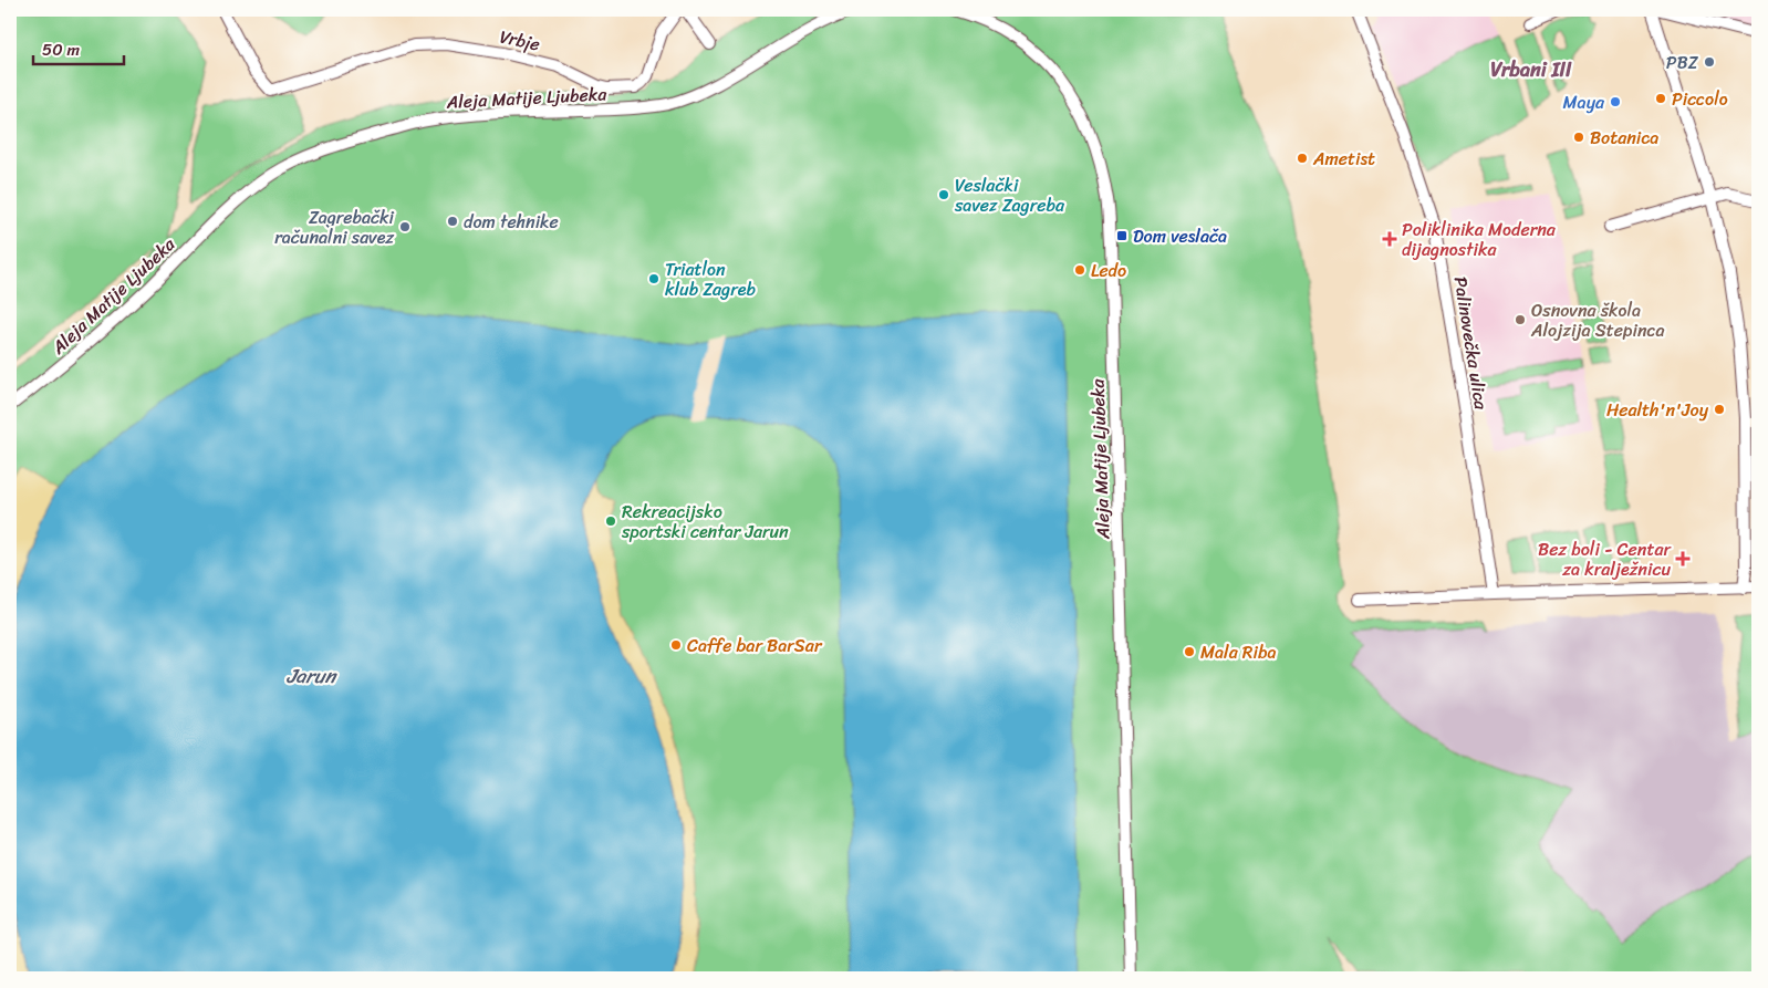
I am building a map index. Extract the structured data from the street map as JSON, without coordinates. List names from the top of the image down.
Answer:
{
  "streets": {
    "street": ["Vrbje", "Aleja Matije Ljubeka", "Palinovečka ulica"]
  },
  "districts": ["Vrbani III"],
  "water": ["Jarun"],
  "places": {
    "other": [
      "PBZ",
      "Piccolo",
      "Maya",
      "Botanica",
      "Ametist",
      "Veslački savez Zagreba",
      "dom tehnike",
      "Zagrebački računalni savez",
      "Ledo",
      "Triatlon klub Zagreb",
      "Osnovna škola Alojzija Stepinca",
      "Health'n'Joy",
      "Rekreacijsko sportski centar Jarun",
      "Caffe bar BarSar",
      "Mala Riba"
    ],
    "transit": ["Dom veslača"],
    "health": ["Poliklinika Moderna dijagnostika", "Bez boli - Centar za kralježnicu"]
  },
  "scale_bar": "50 m"
}
